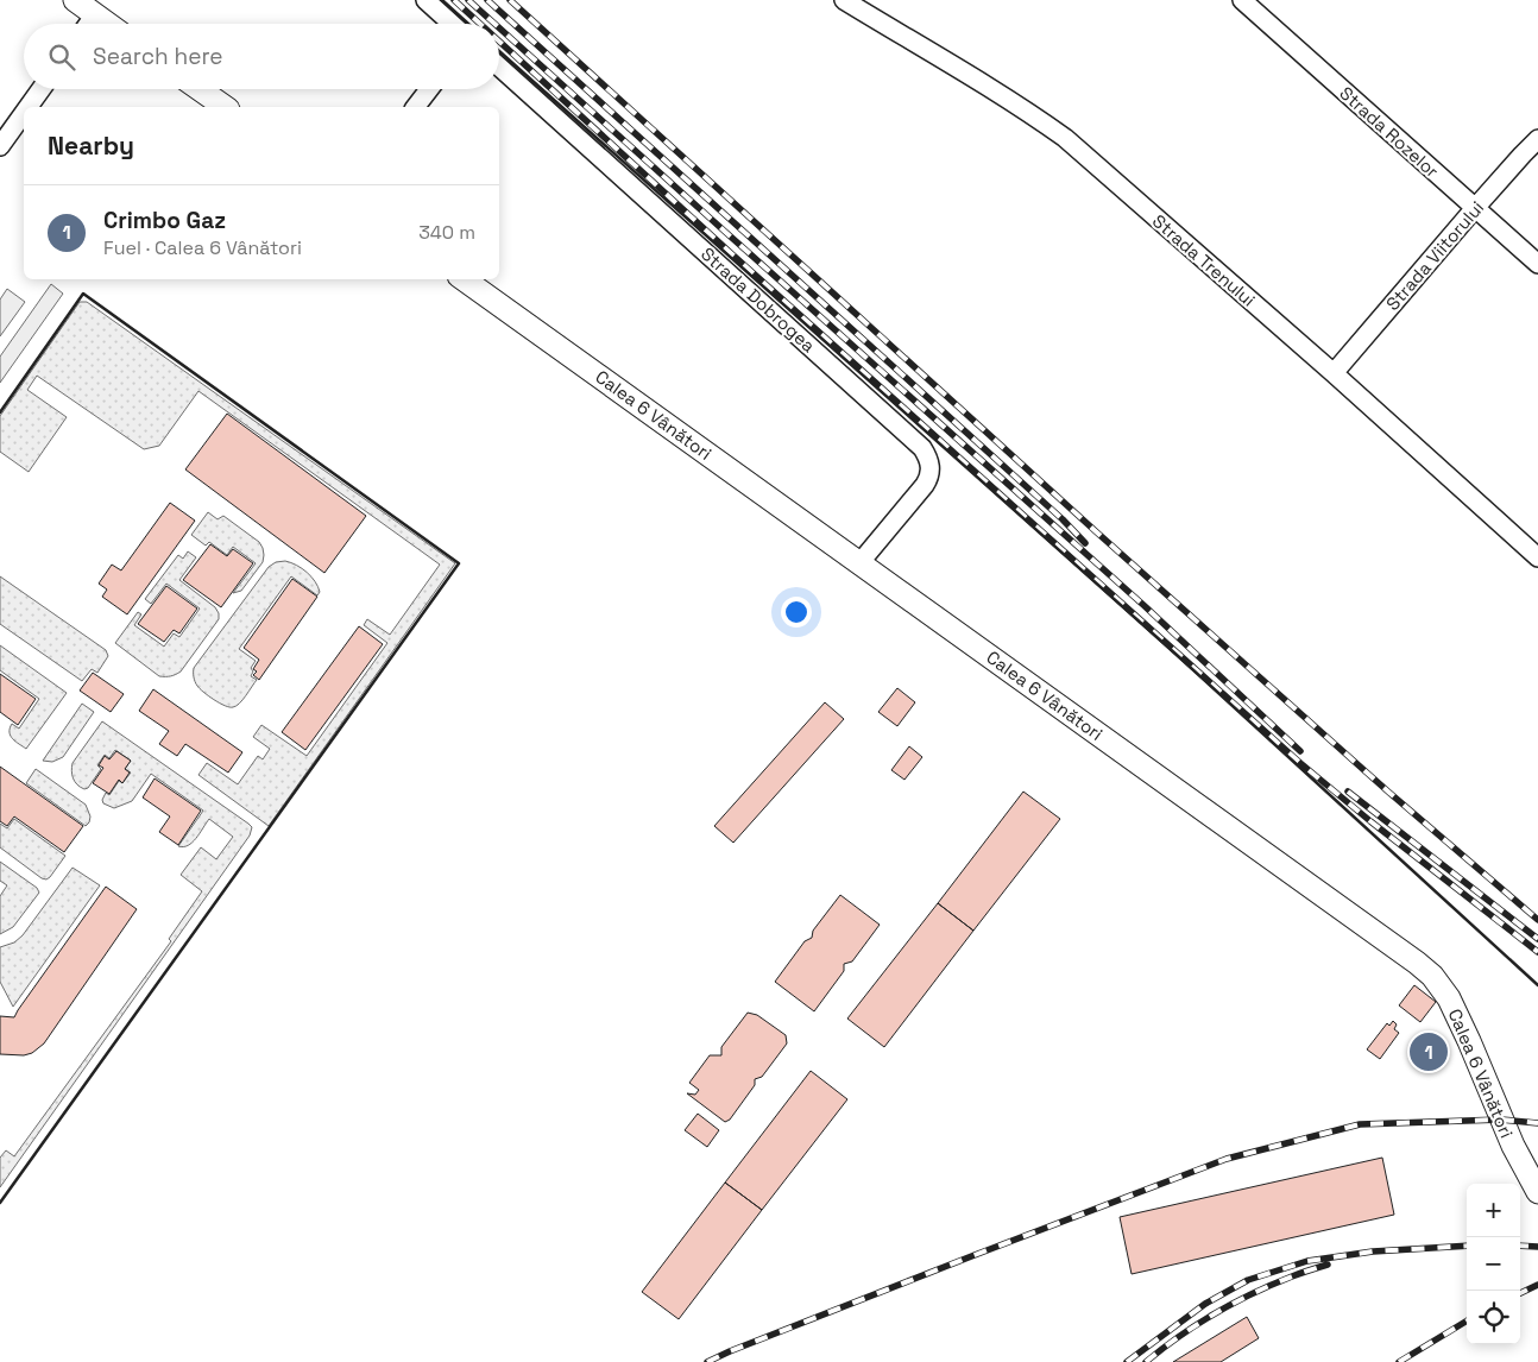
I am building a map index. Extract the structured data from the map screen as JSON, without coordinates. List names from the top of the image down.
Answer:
{
  "streets": {
    "main road": ["Calea 6 Vânători"],
    "street": [
      "Strada Rozelor",
      "Strada Viitorului",
      "Strada Trenului",
      "Strada Dobrogea"
    ]
  },
  "crossings": [
    ["Strada Rozelor", "Strada Viitorului"],
    ["Strada Viitorului", "Strada Trenului"],
    ["Strada Dobrogea", "Calea 6 Vânători"]
  ],
  "page": {
    "search": "Search here",
    "heading": "Nearby",
    "list": [
      {
        "mark": "1",
        "name": "Crimbo Gaz",
        "note": "Fuel · Calea 6 Vânători",
        "value": "340 m"
      }
    ],
    "pins": "1",
    "map_buttons": ["+", "−"]
  }
}
